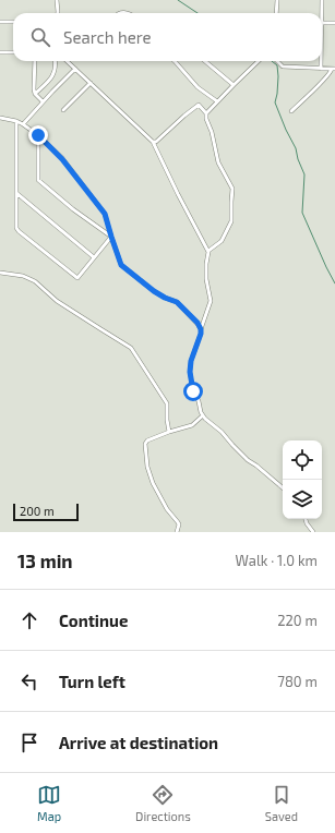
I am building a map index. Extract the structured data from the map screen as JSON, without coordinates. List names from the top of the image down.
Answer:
{
  "scale_bar": "200 m",
  "page": {
    "search": "Search here",
    "scale": "200 m",
    "heading": ["13 min", "Walk · 1.0 km"],
    "list": [
      ["Continue", "220 m"],
      ["Turn left", "780 m"],
      "Arrive at destination"
    ],
    "nav": ["Map", "Directions", "Saved"]
  }
}
